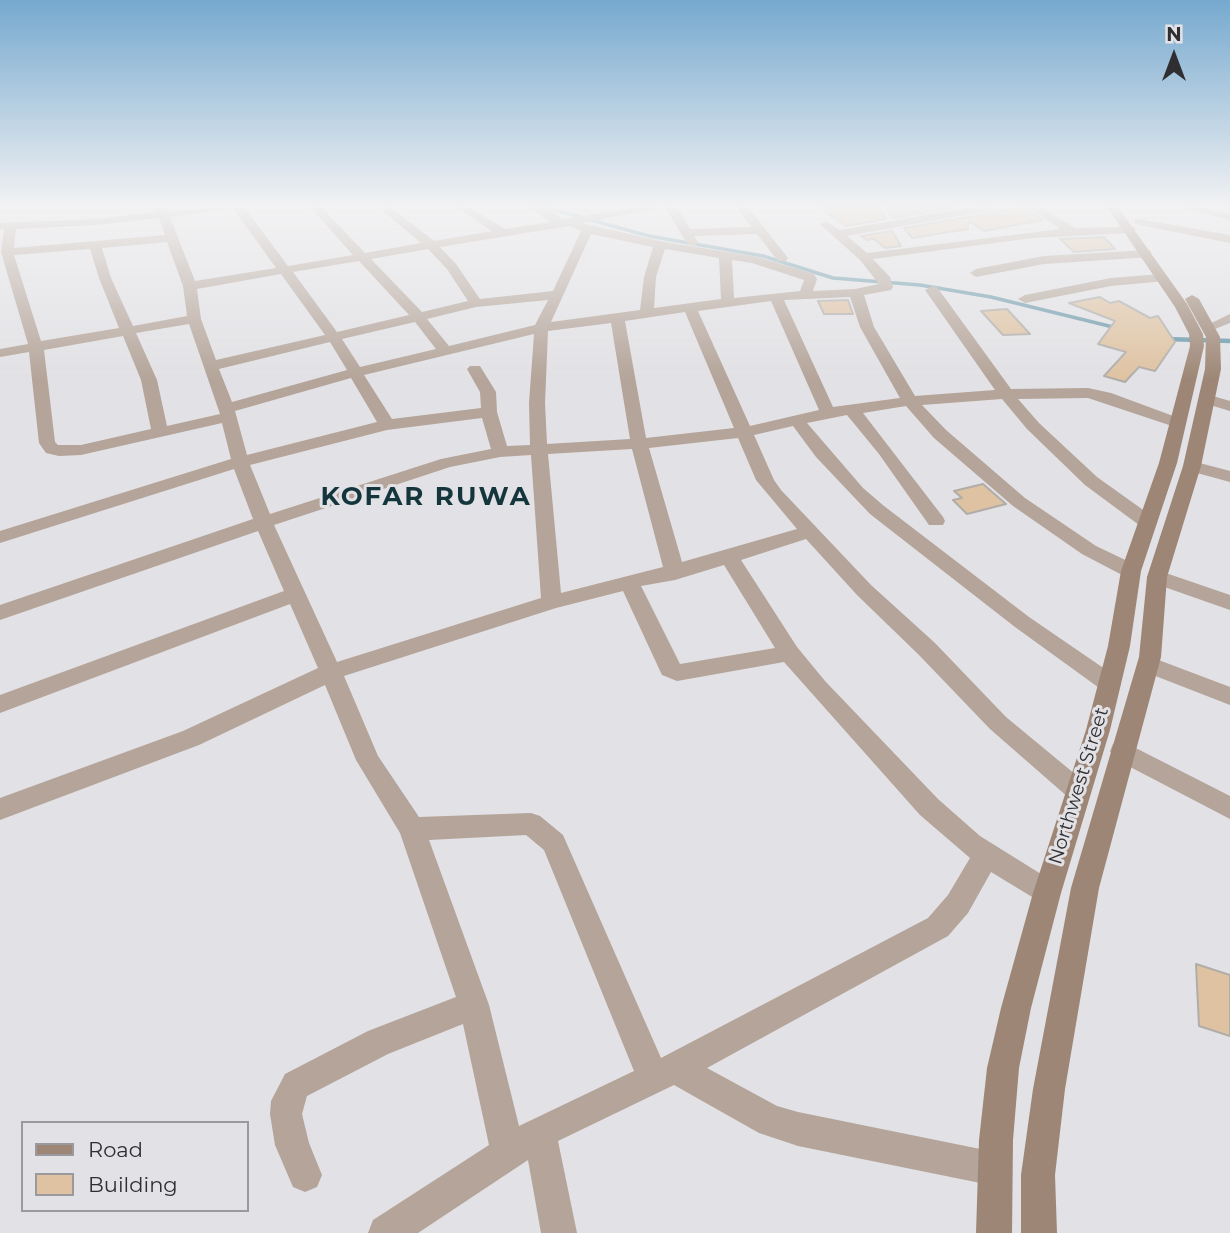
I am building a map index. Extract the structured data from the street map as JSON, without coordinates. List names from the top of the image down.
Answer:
{
  "streets": {
    "main road": ["Northwest Street"]
  },
  "districts": ["KOFAR RUWA"],
  "legend": ["Road", "Building"],
  "north": "top"
}
